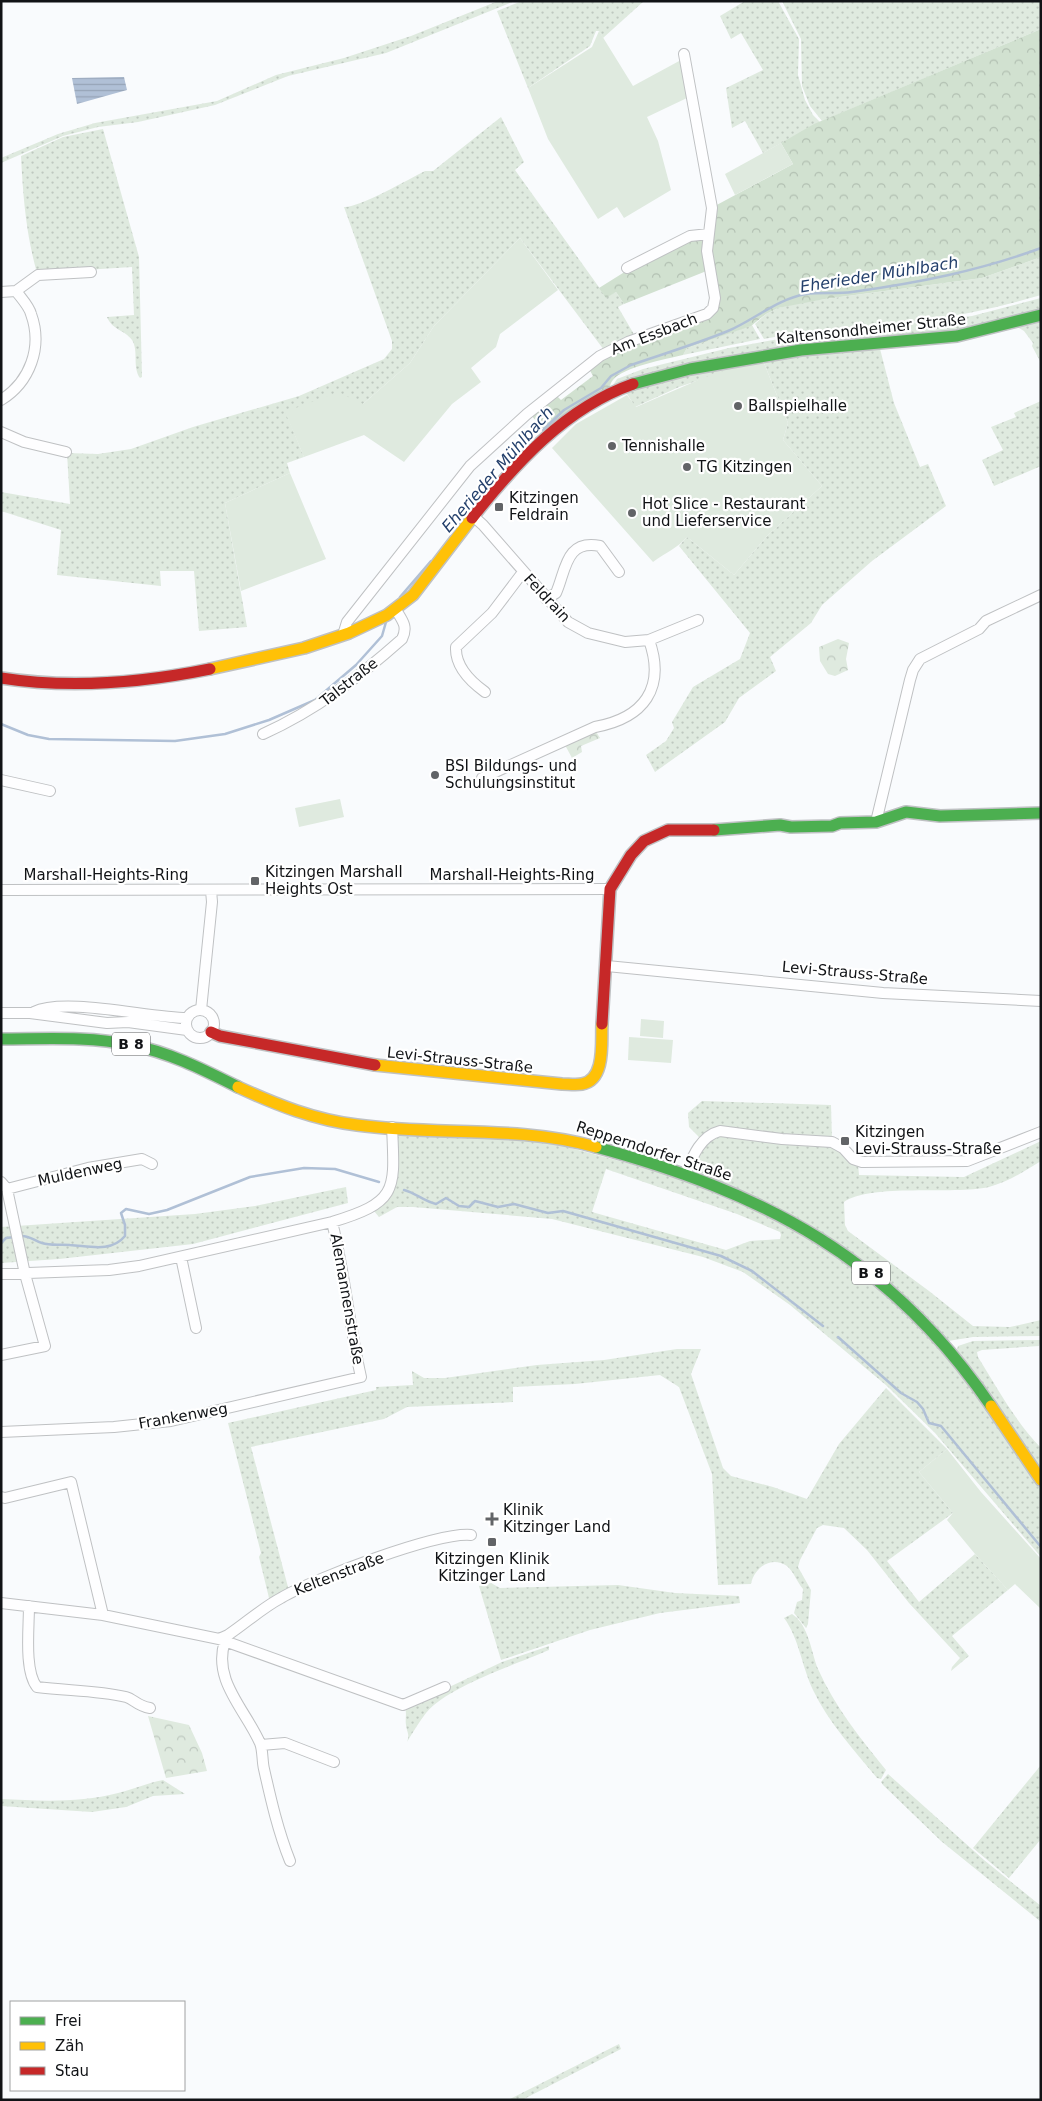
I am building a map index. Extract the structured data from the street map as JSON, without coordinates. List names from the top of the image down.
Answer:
{
  "streets": {
    "main road": [
      "Kaltensondheimer Straße",
      "Marshall-Heights-Ring",
      "Levi-Strauss-Straße",
      "B 8",
      "Repperndorfer Straße"
    ],
    "street": [
      "Am Essbach",
      "Feldrain",
      "Talstraße",
      "Muldenweg",
      "Alemannenstraße",
      "Frankenweg",
      "Keltenstraße"
    ]
  },
  "crossings": [
    ["Kaltensondheimer Straße", "Am Essbach"],
    ["Kaltensondheimer Straße", "Feldrain"],
    ["Kaltensondheimer Straße", "Talstraße"],
    ["Marshall-Heights-Ring", "Levi-Strauss-Straße"],
    ["Repperndorfer Straße", "Alemannenstraße"],
    ["Muldenweg", "Alemannenstraße"],
    ["Alemannenstraße", "Frankenweg"]
  ],
  "water": ["Eherieder Mühlbach"],
  "places": {
    "other": [
      "Ballspielhalle",
      "Tennishalle",
      "TG Kitzingen",
      "Hot Slice - Restaurant und Lieferservice",
      "BSI Bildungs- und Schulungsinstitut"
    ],
    "transit": [
      "Kitzingen Feldrain",
      "Kitzingen Marshall Heights Ost",
      "Kitzingen Levi-Strauss-Straße",
      "Kitzingen Klinik Kitzinger Land"
    ],
    "health": ["Klinik Kitzinger Land"]
  },
  "legend": ["Frei", "Zäh", "Stau"]
}
